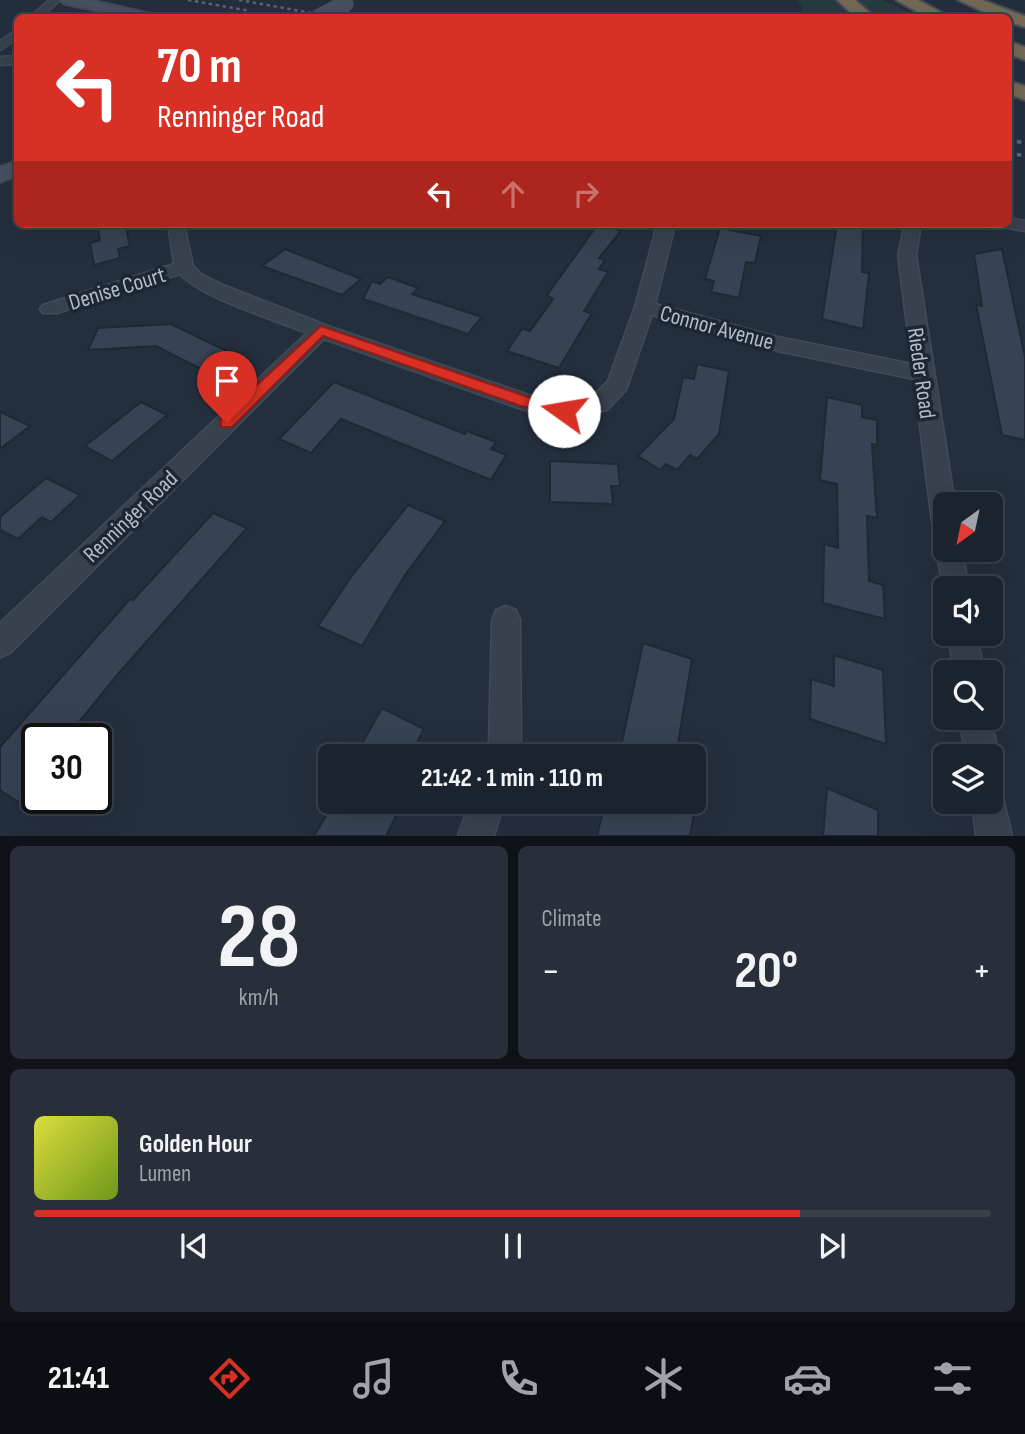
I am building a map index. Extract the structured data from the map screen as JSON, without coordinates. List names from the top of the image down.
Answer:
{
  "streets": {
    "street": [
      "Denise Court",
      "Connor Avenue",
      "Rieder Road",
      "Renninger Road"
    ]
  },
  "crossings": [
    ["Denise Court", "Connor Avenue"],
    ["Connor Avenue", "Rieder Road"],
    ["Connor Avenue", "Renninger Road"]
  ],
  "north": "bottom left",
  "page": {
    "turn": ["70 m", "Renninger Road"],
    "limit": "30",
    "trip": "21:42 · 1 min · 110 m",
    "tile": [
      ["28", "km/h"],
      "Climate"
    ],
    "heat": ["−", "20°", "+"],
    "song": ["Golden Hour", "Lumen"],
    "tabs": "21:41"
  }
}
